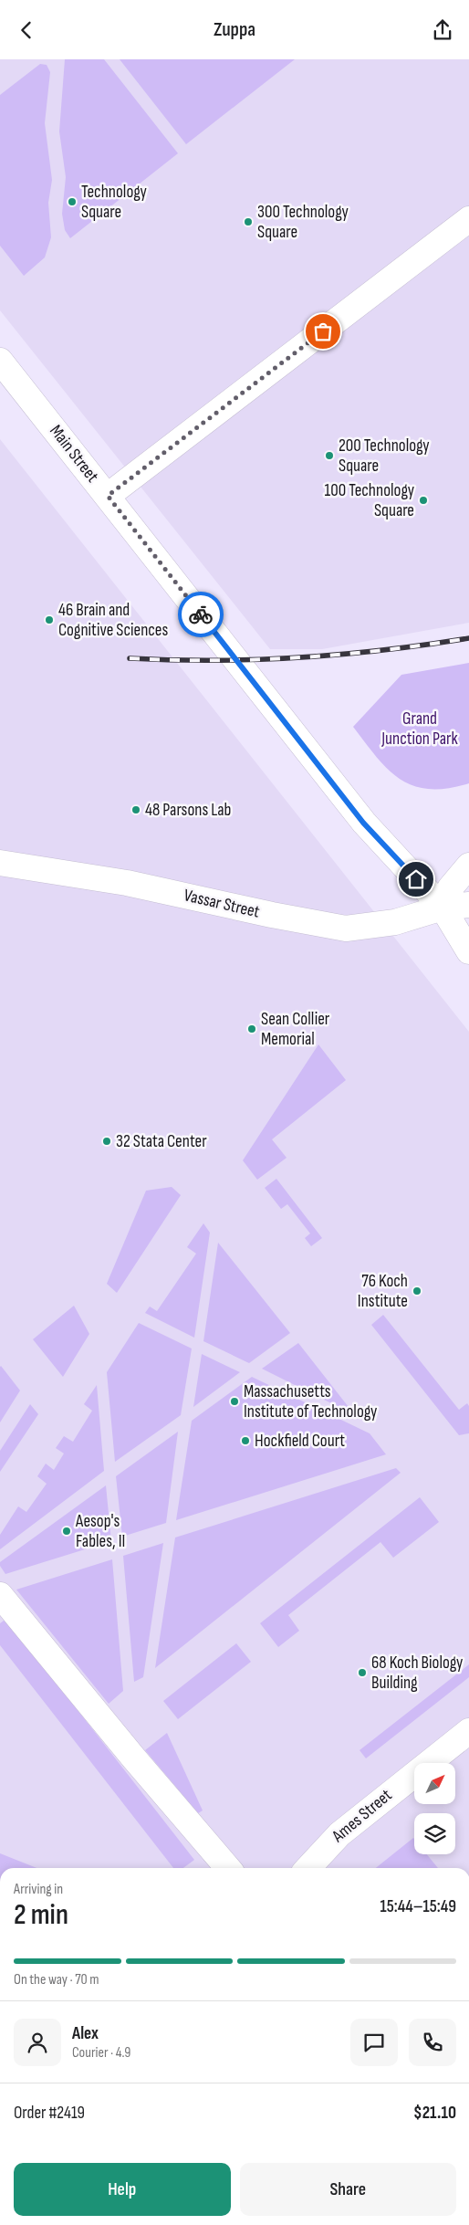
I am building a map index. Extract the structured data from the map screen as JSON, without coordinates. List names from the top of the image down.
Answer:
{
  "streets": {
    "main road": ["Main Street", "Vassar Street", "Ames Street"]
  },
  "crossings": [
    ["Main Street", "Vassar Street"]
  ],
  "parks": ["Grand Junction Park"],
  "places": [
    "Technology Square",
    "300 Technology Square",
    "200 Technology Square",
    "100 Technology Square",
    "46 Brain and Cognitive Sciences",
    "48 Parsons Lab",
    "Sean Collier Memorial",
    "32 Stata Center",
    "76 Koch Institute",
    "Massachusetts Institute of Technology",
    "Hockfield Court",
    "Aesop's Fables, II",
    "68 Koch Biology Building"
  ],
  "north": "top right",
  "page": {
    "header": "Zuppa",
    "heading": ["2 min", "Arriving in", "15:44–15:49"],
    "panel": [
      "Alex",
      "Courier · 4.9",
      "Order #2419",
      "$21.10"
    ],
    "bar": "On the way · 70 m",
    "buttons": ["Help", "Share"]
  }
}
